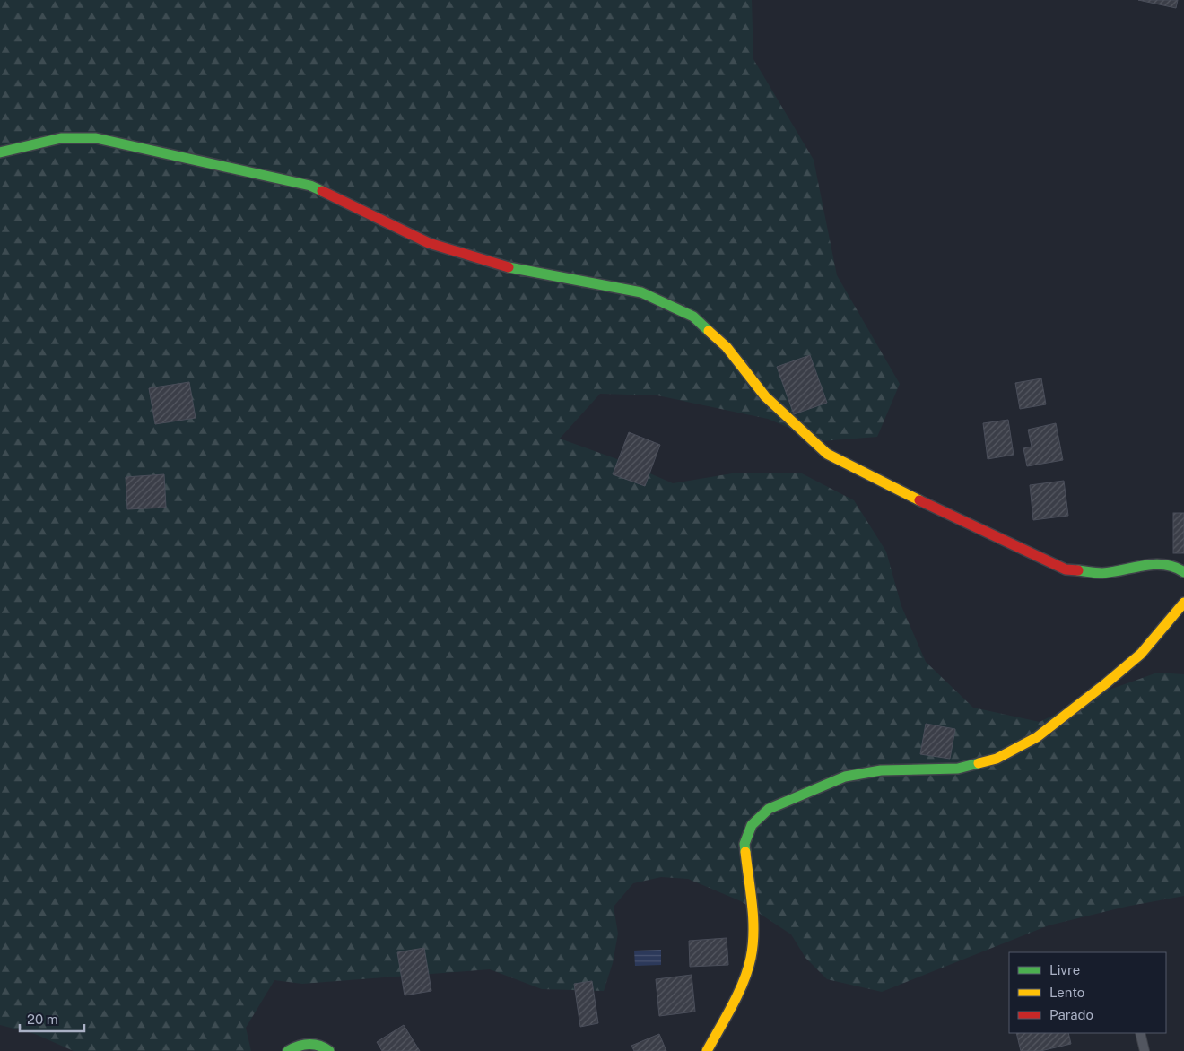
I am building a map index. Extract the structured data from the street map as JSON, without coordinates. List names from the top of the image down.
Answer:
{
  "legend": ["Livre", "Lento", "Parado"],
  "scale_bar": "20 m"
}
